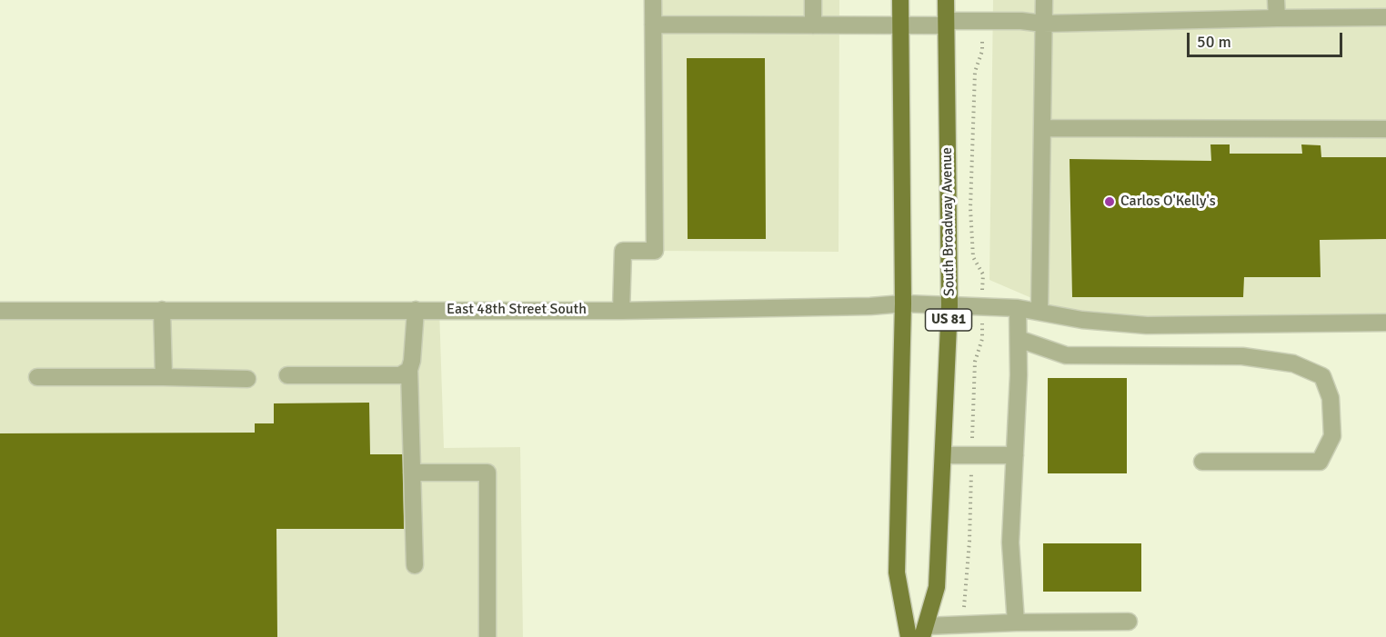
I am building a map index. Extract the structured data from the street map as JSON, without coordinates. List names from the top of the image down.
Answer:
{
  "streets": {
    "main road": ["South Broadway Avenue", "US 81"],
    "street": ["East 48th Street South"]
  },
  "crossings": [
    ["South Broadway Avenue", "East 48th Street South"],
    ["East 48th Street South", "US 81"]
  ],
  "places": ["Carlos O'Kelly's"],
  "scale_bar": "50 m"
}
